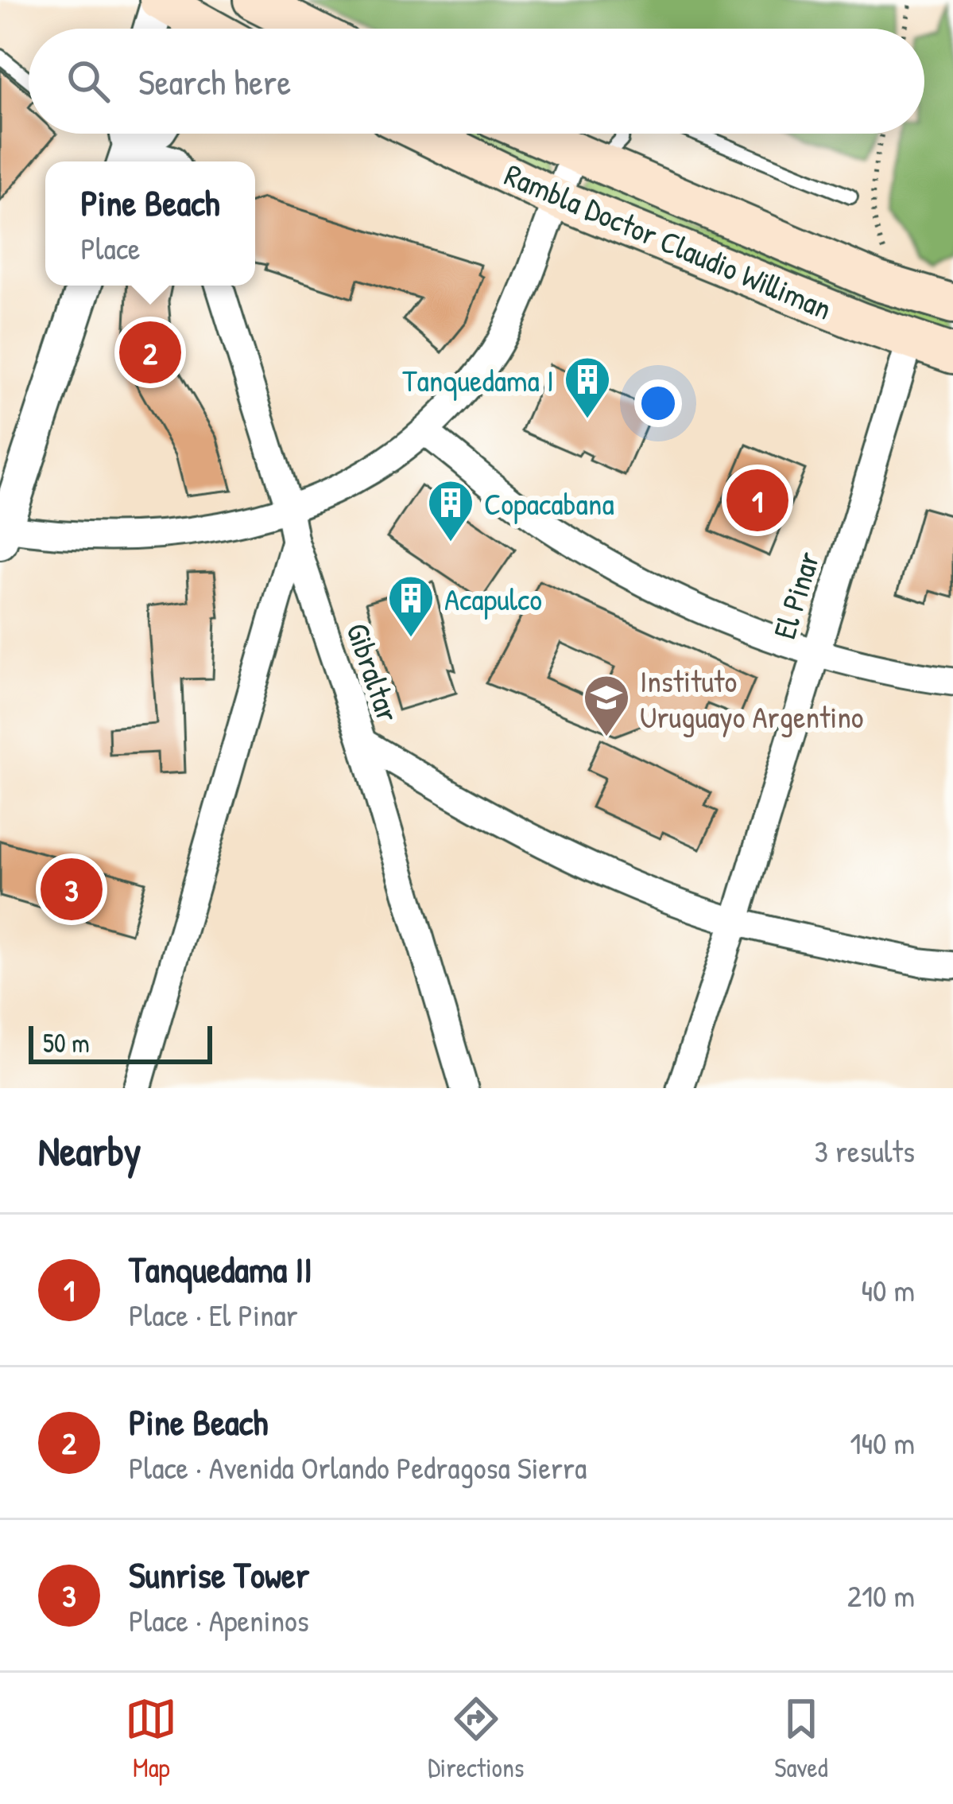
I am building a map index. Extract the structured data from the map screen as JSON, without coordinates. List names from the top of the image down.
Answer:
{
  "streets": {
    "main road": ["Rambla Doctor Claudio Williman"],
    "street": ["El Pinar", "Gibraltar"]
  },
  "crossings": [
    ["Rambla Doctor Claudio Williman", "El Pinar"]
  ],
  "places": {
    "building": ["Tanquedama I", "Copacabana", "Acapulco"],
    "school or university": ["Instituto Uruguayo Argentino"]
  },
  "scale_bar": "50 m",
  "page": {
    "search": "Search here",
    "popup": ["Pine Beach", "Place"],
    "pins": ["2", "1", "3"],
    "scale": "50 m",
    "heading": ["Nearby", "3 results"],
    "list": [
      {
        "mark": "1",
        "name": "Tanquedama II",
        "note": "Place · El Pinar",
        "value": "40 m"
      },
      {
        "mark": "2",
        "name": "Pine Beach",
        "note": "Place · Avenida Orlando Pedragosa Sierra",
        "value": "140 m"
      },
      {
        "mark": "3",
        "name": "Sunrise Tower",
        "note": "Place · Apeninos",
        "value": "210 m"
      }
    ],
    "nav": ["Map", "Directions", "Saved"]
  }
}
